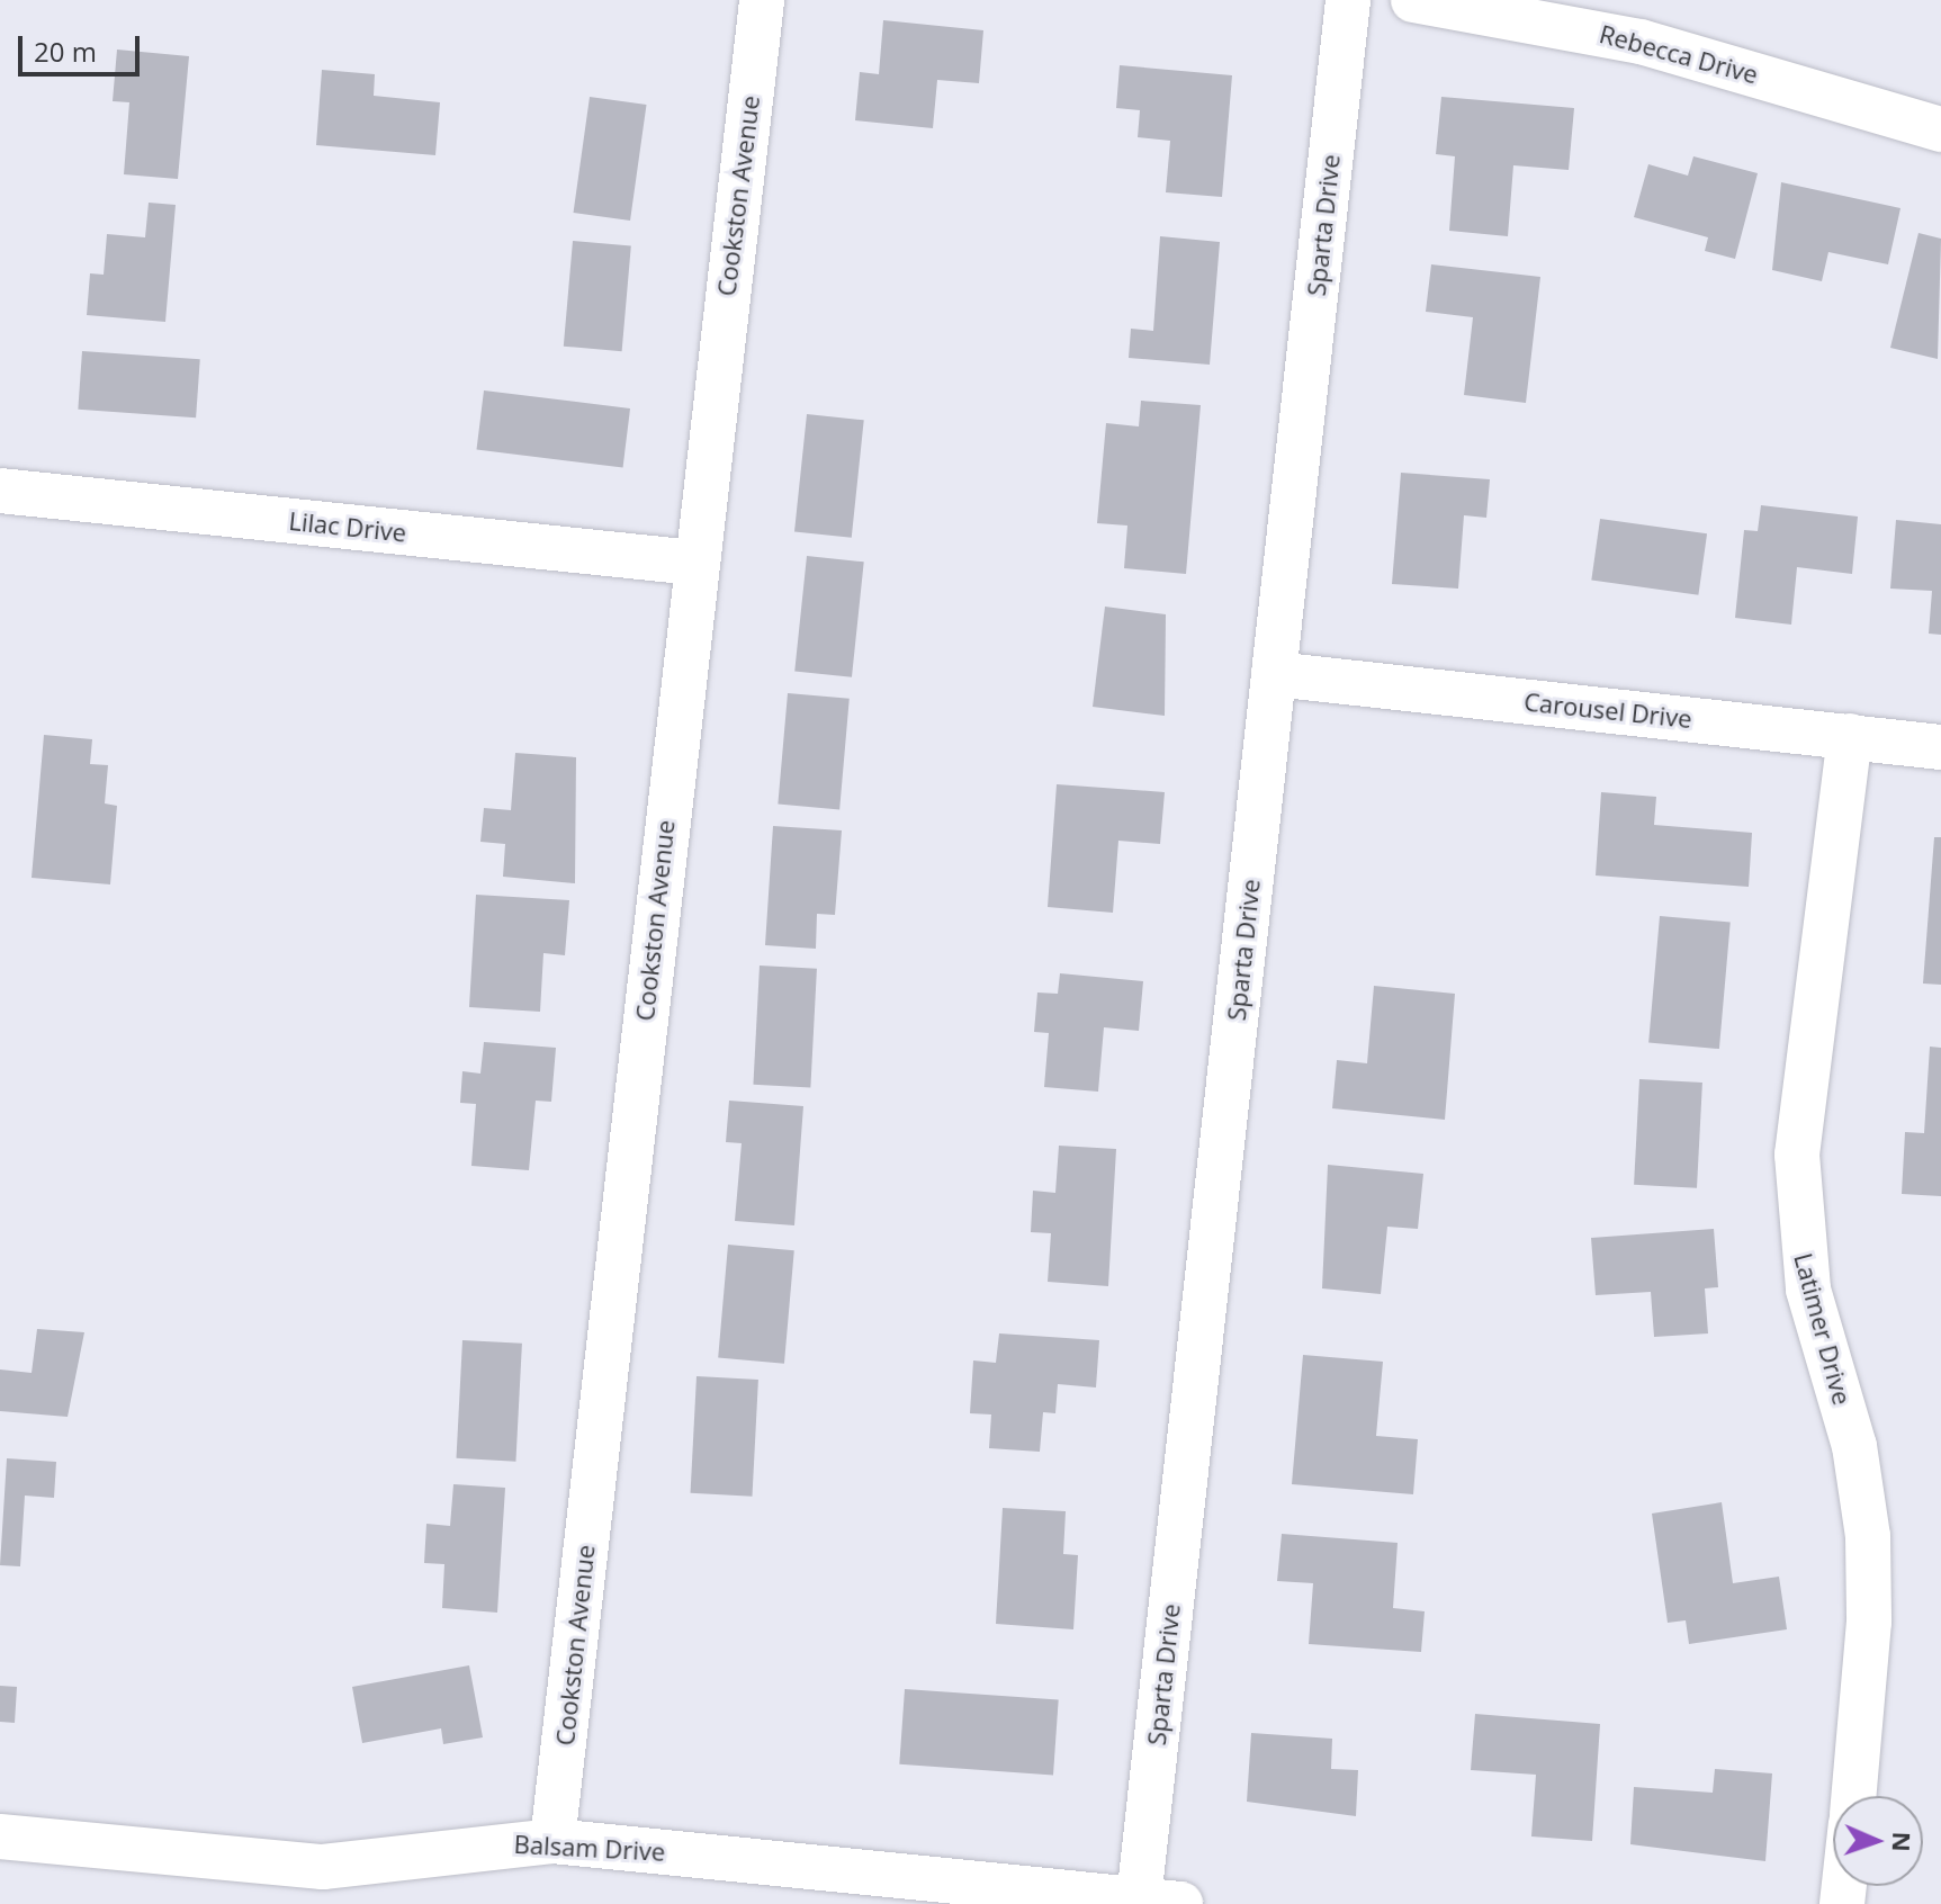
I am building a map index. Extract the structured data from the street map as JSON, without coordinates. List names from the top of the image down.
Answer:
{
  "streets": {
    "street": [
      "Rebecca Drive",
      "Cookston Avenue",
      "Sparta Drive",
      "Lilac Drive",
      "Carousel Drive",
      "Latimer Drive",
      "Balsam Drive"
    ]
  },
  "crossings": [
    ["Cookston Avenue", "Lilac Drive"],
    ["Cookston Avenue", "Balsam Drive"],
    ["Sparta Drive", "Carousel Drive"],
    ["Sparta Drive", "Balsam Drive"],
    ["Carousel Drive", "Latimer Drive"]
  ],
  "scale_bar": "20 m",
  "north": "right"
}
